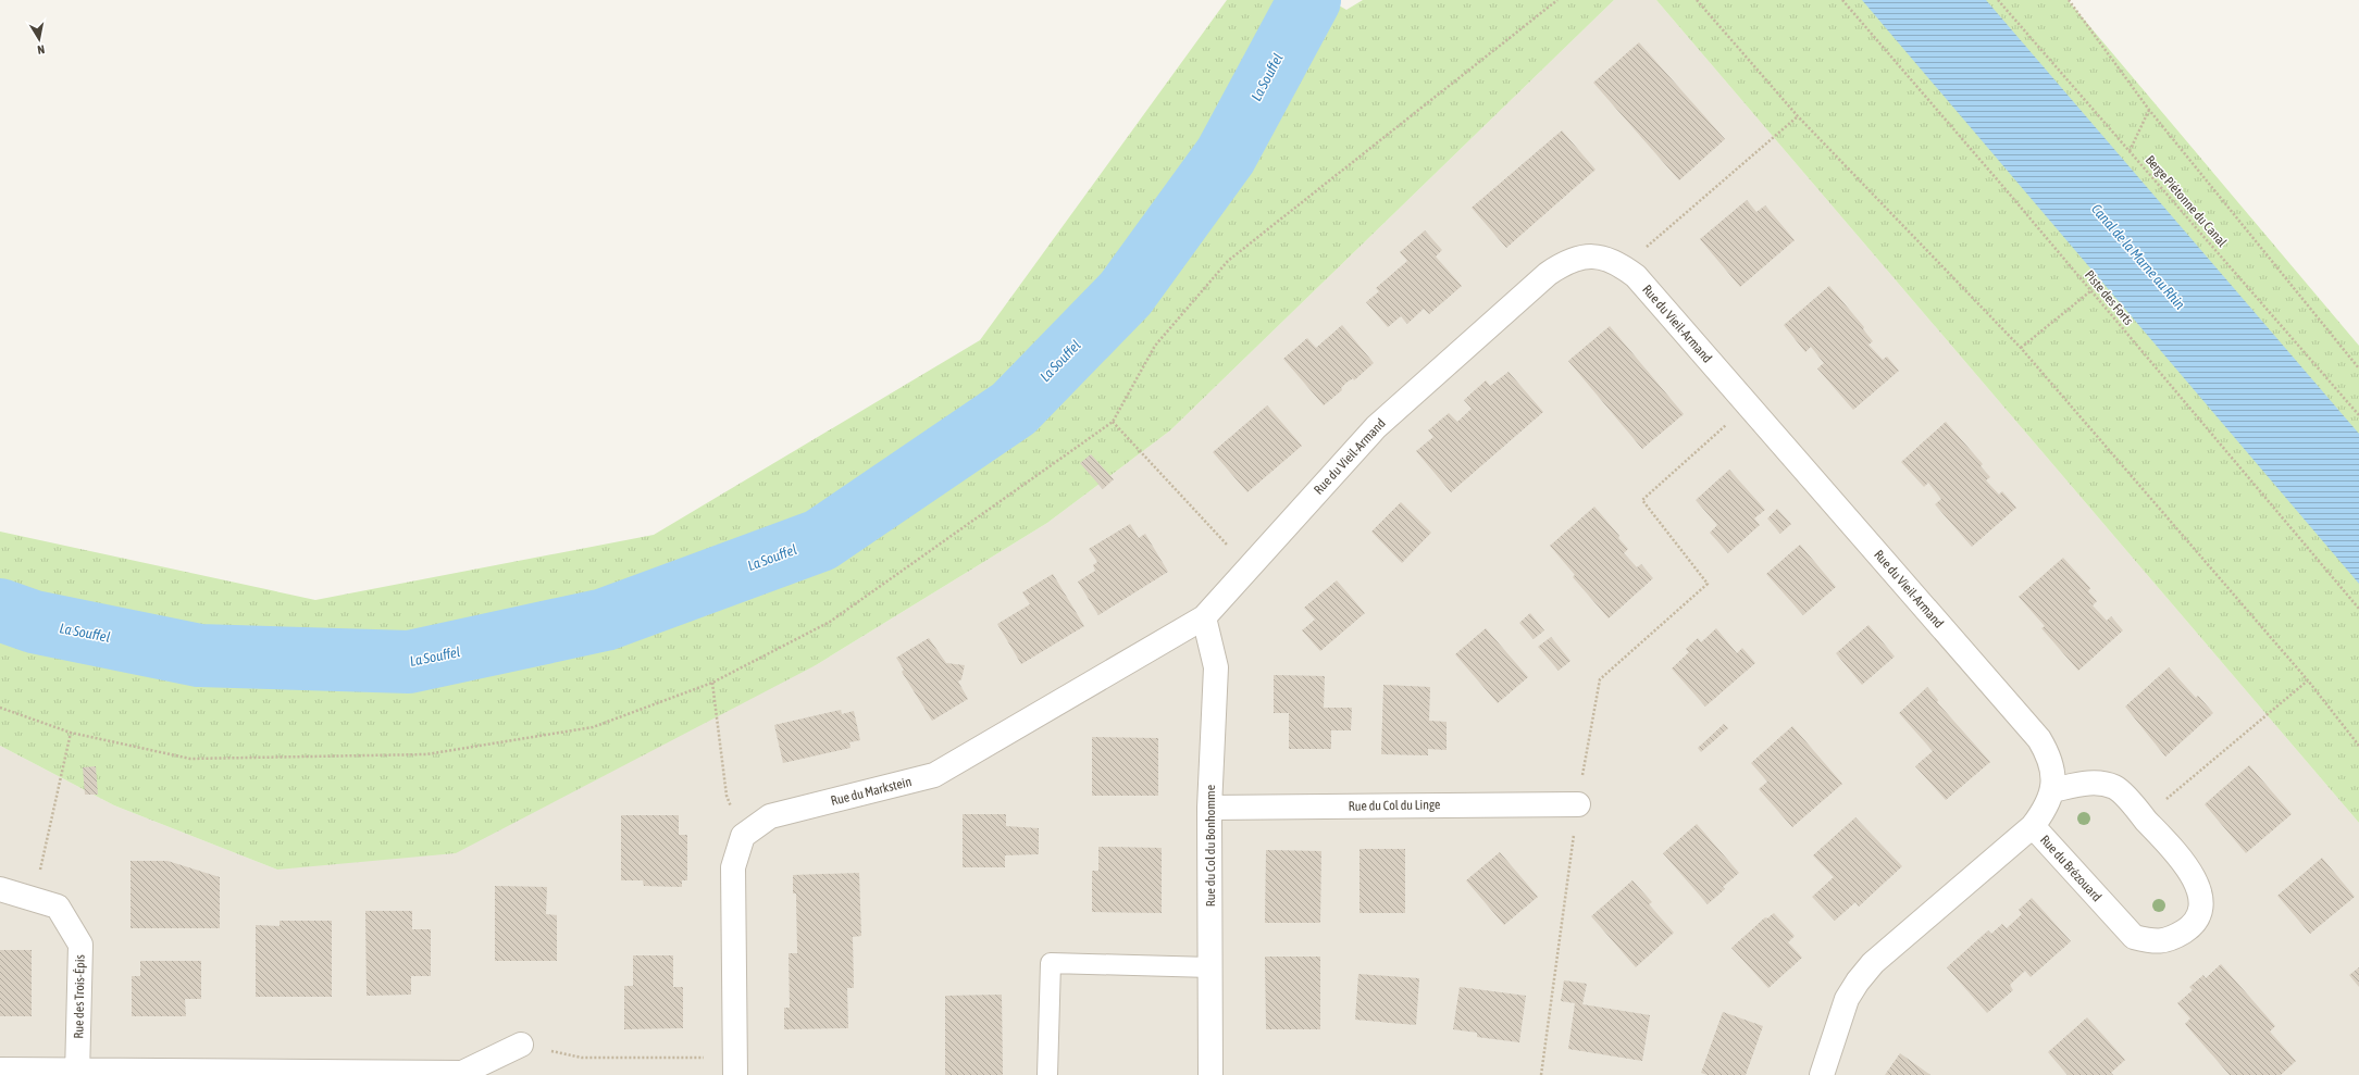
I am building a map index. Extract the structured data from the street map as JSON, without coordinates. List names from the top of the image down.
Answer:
{
  "streets": {
    "street": [
      "Rue du Vieil-Armand",
      "Rue du Markstein",
      "Rue du Col du Linge",
      "Rue du Col du Bonhomme",
      "Rue du Brézouard",
      "Rue des Trois-Épis"
    ],
    "path": ["Berge Piétonne du Canal", "Piste des Forts"]
  },
  "crossings": [
    ["Rue du Vieil-Armand", "Rue du Markstein"],
    ["Rue du Vieil-Armand", "Rue du Col du Bonhomme"],
    ["Rue du Vieil-Armand", "Rue du Brézouard"],
    ["Rue du Markstein", "Rue du Col du Bonhomme"],
    ["Rue du Col du Linge", "Rue du Col du Bonhomme"]
  ],
  "water": ["La Souffel", "Canal de la Marne au Rhin"],
  "north": "bottom"
}
